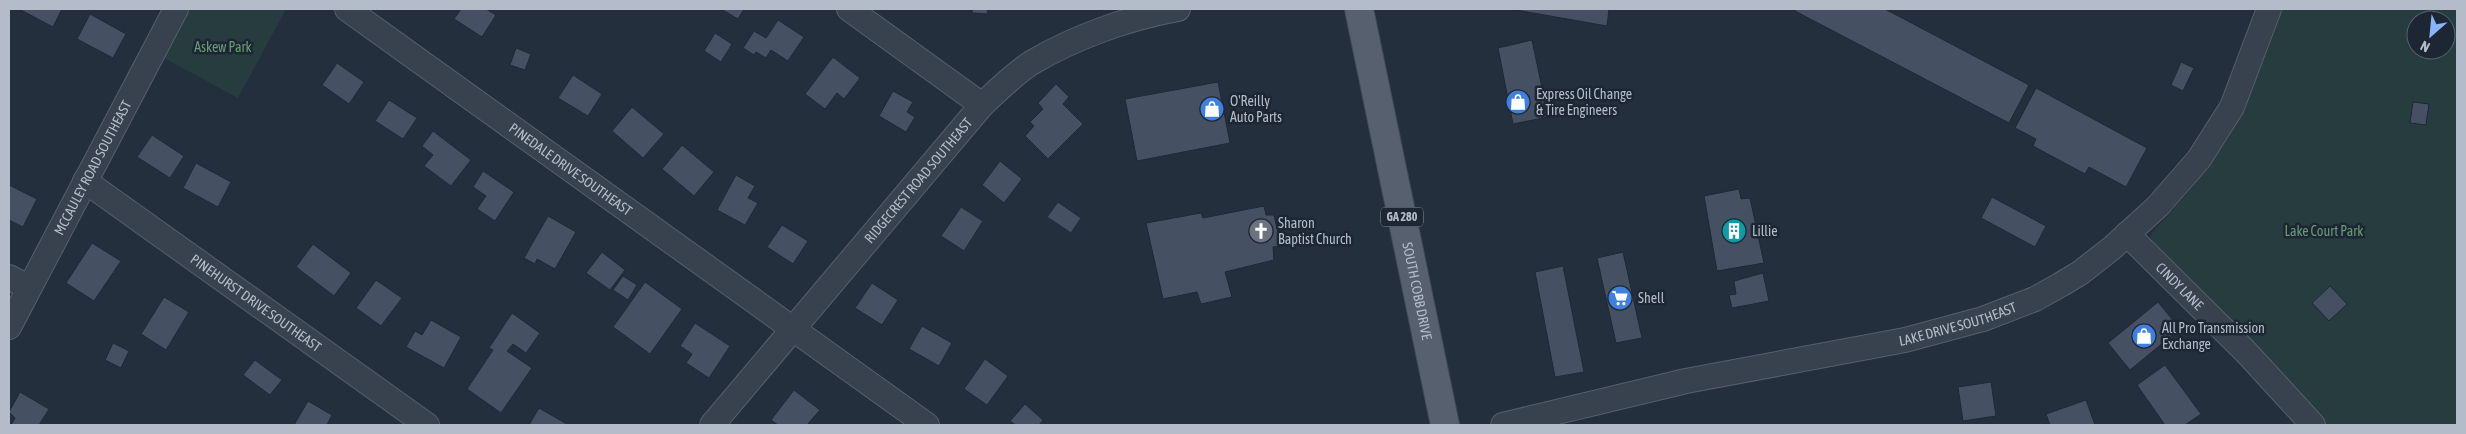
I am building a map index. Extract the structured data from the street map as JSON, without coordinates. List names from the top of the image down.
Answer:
{
  "streets": {
    "main road": ["GA 280", "SOUTH COBB DRIVE"],
    "street": [
      "MCCAULEY ROAD SOUTHEAST",
      "PINEDALE DRIVE SOUTHEAST",
      "RIDGECREST ROAD SOUTHEAST",
      "CINDY LANE",
      "PINEHURST DRIVE SOUTHEAST",
      "LAKE DRIVE SOUTHEAST"
    ]
  },
  "crossings": [
    ["MCCAULEY ROAD SOUTHEAST", "PINEHURST DRIVE SOUTHEAST"],
    ["PINEDALE DRIVE SOUTHEAST", "RIDGECREST ROAD SOUTHEAST"],
    ["CINDY LANE", "LAKE DRIVE SOUTHEAST"]
  ],
  "parks": ["Askew Park", "Lake Court Park"],
  "places": {
    "shop": ["Express Oil Change & Tire Engineers", "O'Reilly Auto Parts", "All Pro Transmission Exchange"],
    "church": ["Sharon Baptist Church"],
    "building": ["Lillie"],
    "supermarket": ["Shell"]
  },
  "north": "bottom left"
}
